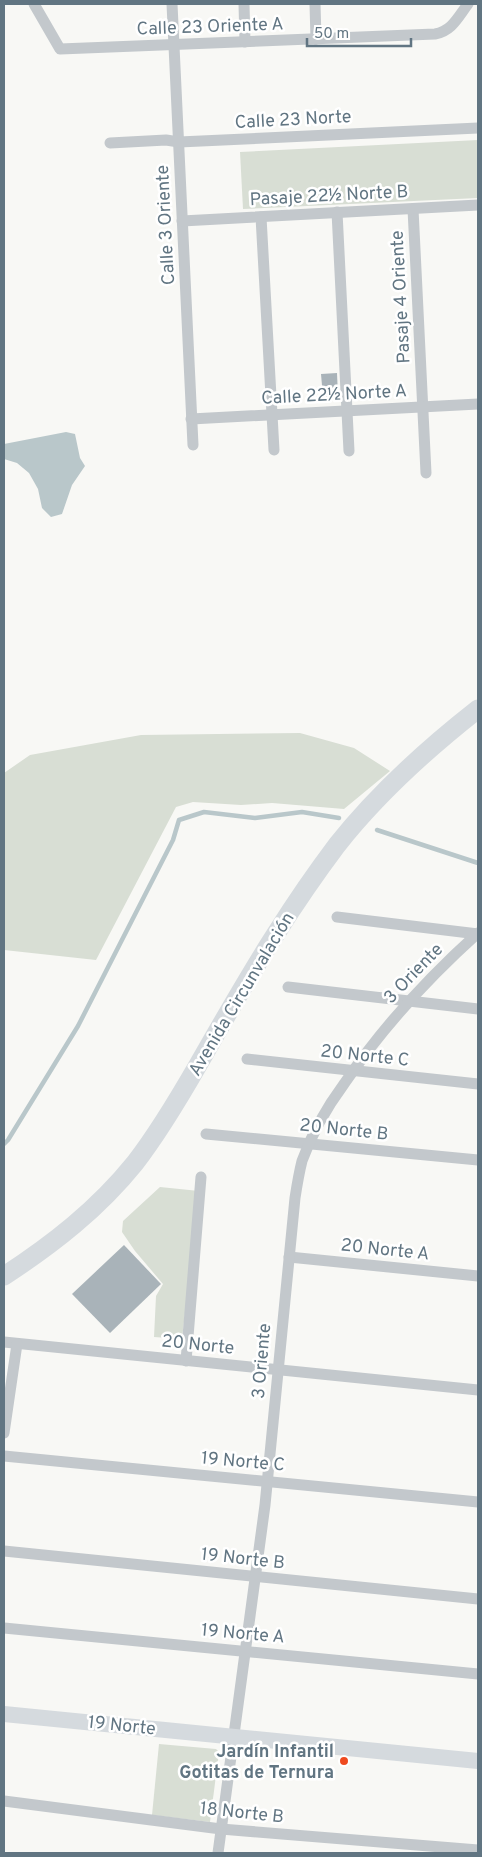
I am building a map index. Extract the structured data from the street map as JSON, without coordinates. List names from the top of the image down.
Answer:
{
  "streets": {
    "main road": ["Avenida Circunvalación"],
    "street": [
      "Calle 23 Oriente A",
      "Calle 23 Norte",
      "Pasaje 22½ Norte B",
      "Calle 3 Oriente",
      "Pasaje 4 Oriente",
      "Calle 22½ Norte A",
      "3 Oriente",
      "20 Norte C",
      "20 Norte B",
      "20 Norte A",
      "20 Norte",
      "19 Norte C",
      "19 Norte B",
      "19 Norte A",
      "19 Norte",
      "18 Norte B"
    ]
  },
  "crossings": [
    ["Calle 23 Oriente A", "Calle 3 Oriente"],
    ["Calle 23 Norte", "Calle 3 Oriente"],
    ["Pasaje 22½ Norte B", "Calle 3 Oriente"],
    ["Pasaje 22½ Norte B", "Pasaje 4 Oriente"],
    ["Calle 3 Oriente", "Calle 22½ Norte A"],
    ["Pasaje 4 Oriente", "Calle 22½ Norte A"],
    ["3 Oriente", "20 Norte C"],
    ["3 Oriente", "20 Norte B"],
    ["3 Oriente", "20 Norte A"],
    ["3 Oriente", "20 Norte"],
    ["3 Oriente", "19 Norte C"],
    ["3 Oriente", "19 Norte B"],
    ["3 Oriente", "19 Norte A"],
    ["3 Oriente", "19 Norte"],
    ["3 Oriente", "18 Norte B"]
  ],
  "places": ["Jardín Infantil Gotitas de Ternura"],
  "scale_bar": "50 m"
}
